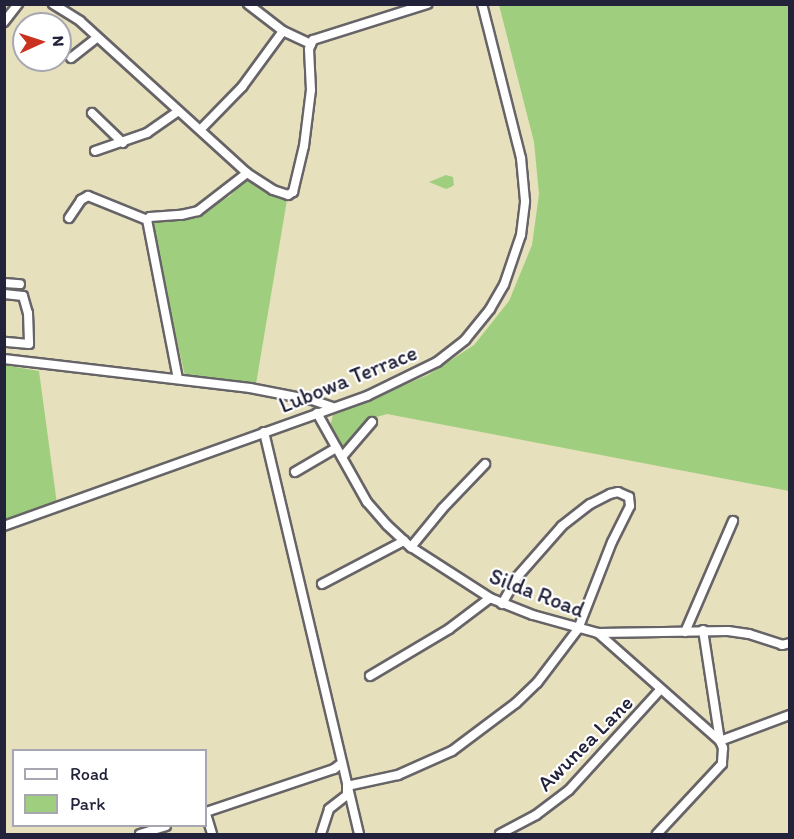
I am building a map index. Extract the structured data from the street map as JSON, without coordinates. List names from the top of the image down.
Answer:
{
  "streets": {
    "street": ["Lubowa Terrace", "Silda Road", "Awunea Lane"]
  },
  "crossings": [
    ["Lubowa Terrace", "Silda Road"]
  ],
  "legend": ["Road", "Park"],
  "north": "right"
}
